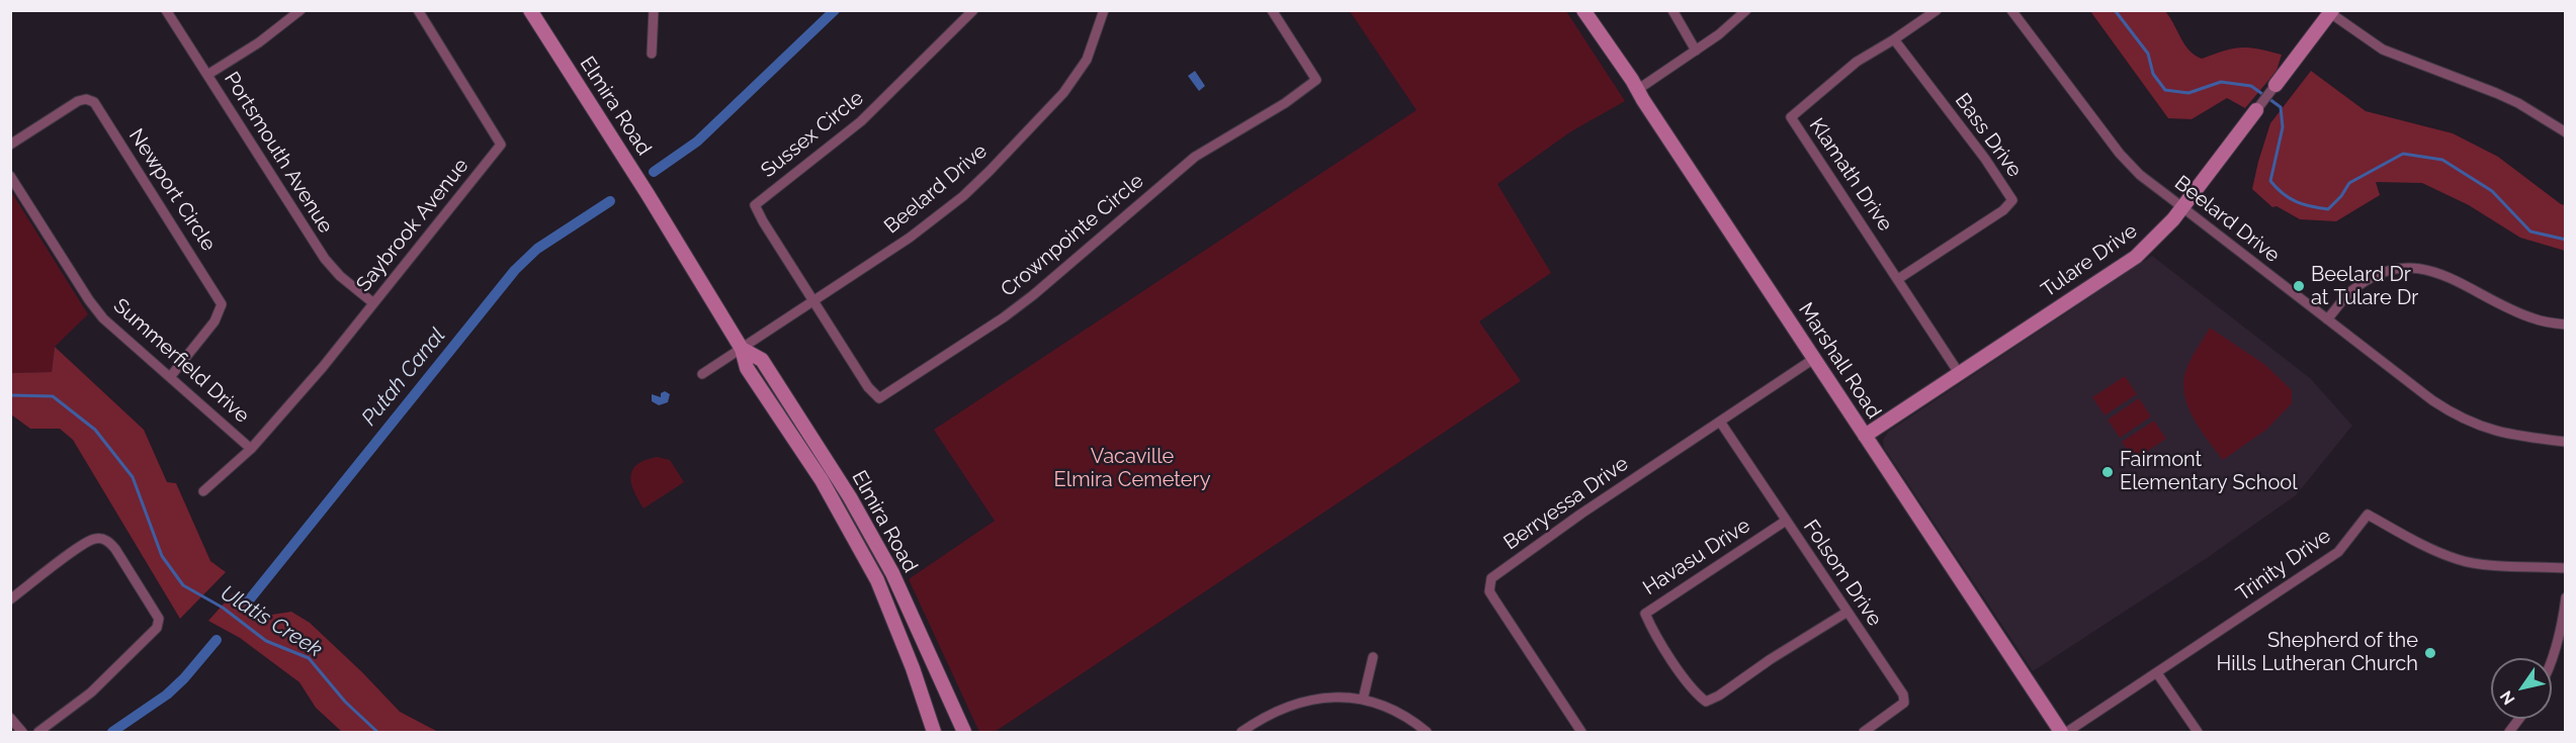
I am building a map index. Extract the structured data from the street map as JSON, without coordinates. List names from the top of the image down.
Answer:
{
  "streets": {
    "street": [
      "Elmira Road",
      "Sussex Circle",
      "Bass Drive",
      "Portsmouth Avenue",
      "Klamath Drive",
      "Beelard Drive",
      "Newport Circle",
      "Saybrook Avenue",
      "Crownpointe Circle",
      "Tulare Drive",
      "Summerfield Drive",
      "Marshall Road",
      "Berryessa Drive",
      "Havasu Drive",
      "Trinity Drive",
      "Folsom Drive"
    ]
  },
  "crossings": [
    ["Elmira Road", "Beelard Drive"],
    ["Sussex Circle", "Beelard Drive"],
    ["Sussex Circle", "Crownpointe Circle"],
    ["Bass Drive", "Klamath Drive"],
    ["Portsmouth Avenue", "Saybrook Avenue"],
    ["Klamath Drive", "Tulare Drive"],
    ["Beelard Drive", "Crownpointe Circle"],
    ["Beelard Drive", "Tulare Drive"],
    ["Newport Circle", "Summerfield Drive"],
    ["Saybrook Avenue", "Summerfield Drive"],
    ["Tulare Drive", "Marshall Road"],
    ["Marshall Road", "Berryessa Drive"],
    ["Berryessa Drive", "Folsom Drive"],
    ["Havasu Drive", "Folsom Drive"]
  ],
  "water": ["Putah Canal", "Ulatis Creek"],
  "parks": ["Vacaville Elmira Cemetery"],
  "places": ["Beelard Dr at Tulare Dr", "Fairmont Elementary School", "Shepherd of the Hills Lutheran Church"],
  "north": "bottom left"
}
